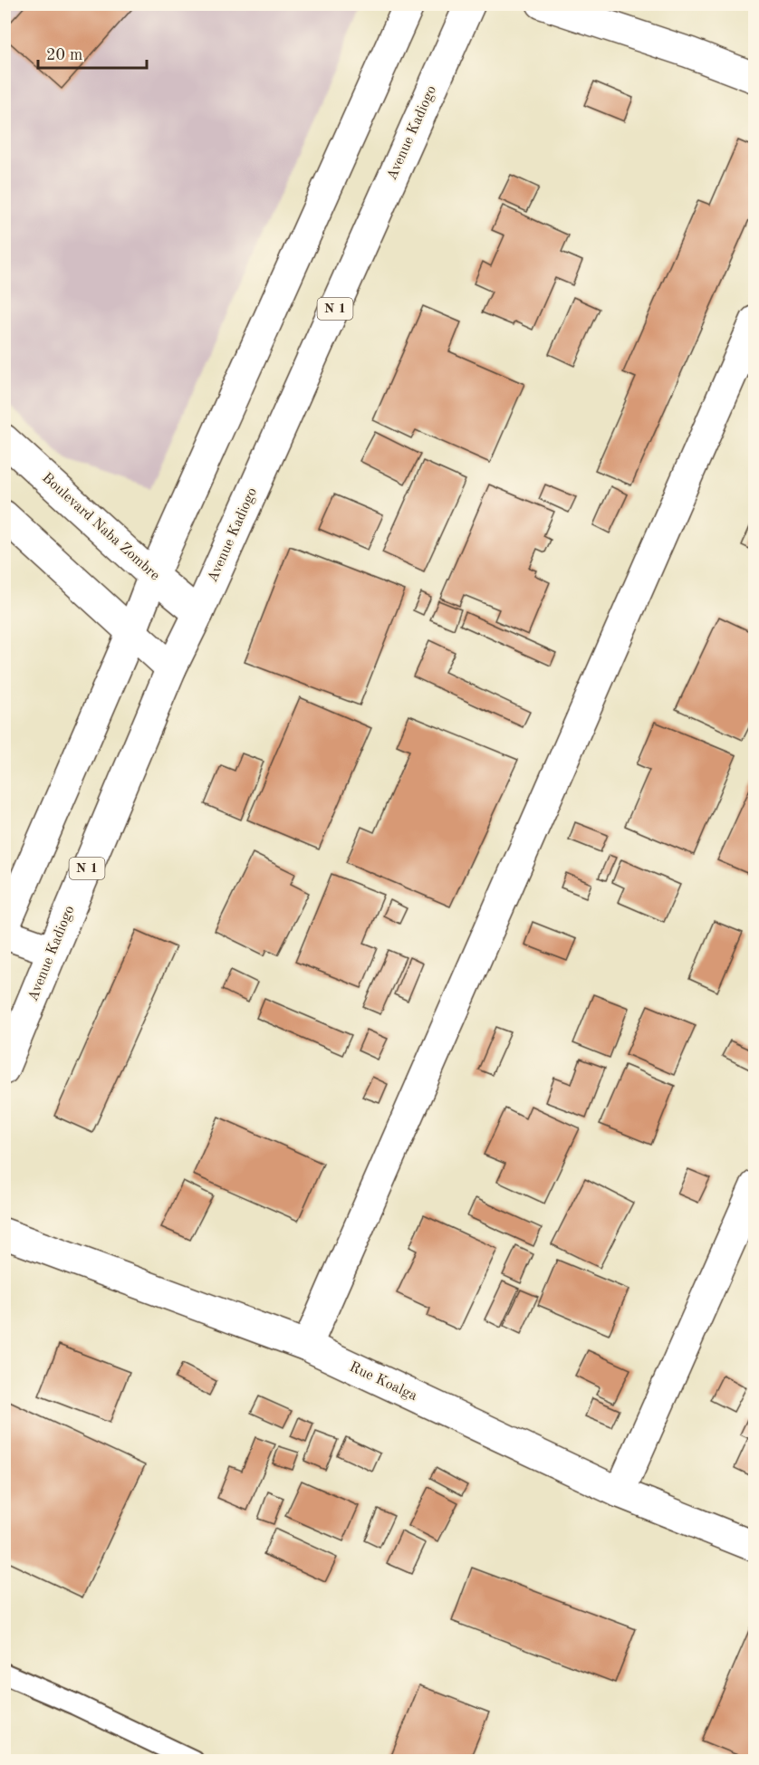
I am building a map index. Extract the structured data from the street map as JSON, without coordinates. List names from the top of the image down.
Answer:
{
  "streets": {
    "main road": [
      "Avenue Kadiogo",
      "N 1",
      "Boulevard Naba Zombre",
      "Rue Koalga"
    ]
  },
  "crossings": [
    ["Avenue Kadiogo", "Boulevard Naba Zombre"]
  ],
  "scale_bar": "20 m"
}
